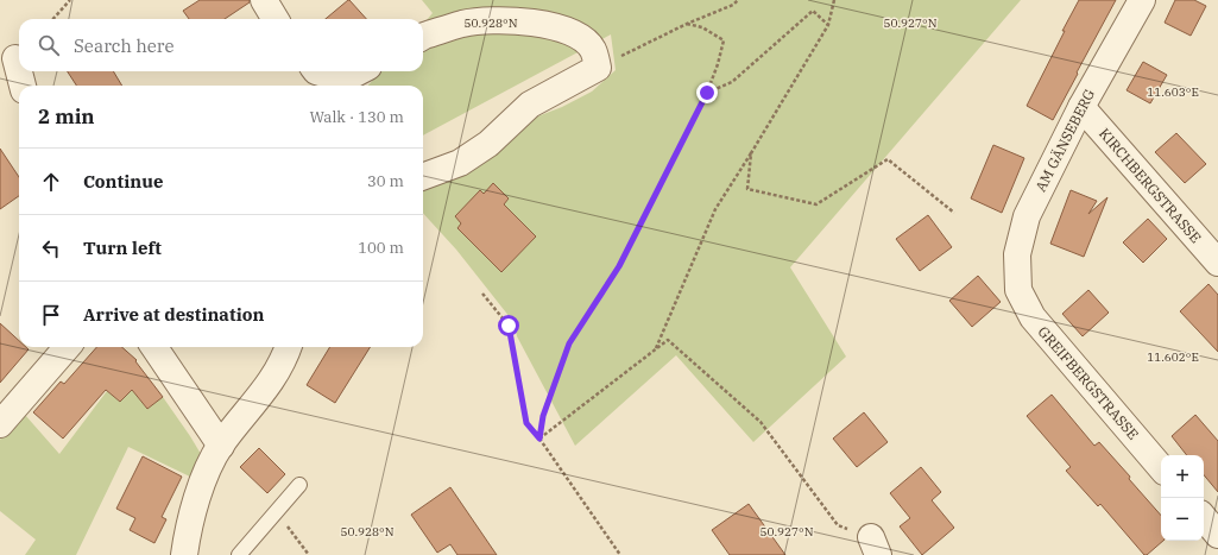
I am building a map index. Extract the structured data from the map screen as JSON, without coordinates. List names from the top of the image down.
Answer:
{
  "streets": {
    "street": ["AM GÄNSEBERG", "KIRCHBERGSTRASSE", "GREIFBERGSTRASSE"]
  },
  "crossings": [
    ["AM GÄNSEBERG", "KIRCHBERGSTRASSE"],
    ["AM GÄNSEBERG", "GREIFBERGSTRASSE"]
  ],
  "page": {
    "search": "Search here",
    "heading": ["2 min", "Walk · 130 m"],
    "list": [
      ["Continue", "30 m"],
      ["Turn left", "100 m"],
      "Arrive at destination"
    ],
    "map_buttons": ["+", "−"]
  },
  "coordinates": [
    "50.928°N",
    "50.927°N",
    "11.603°E",
    "11.602°E"
  ]
}
